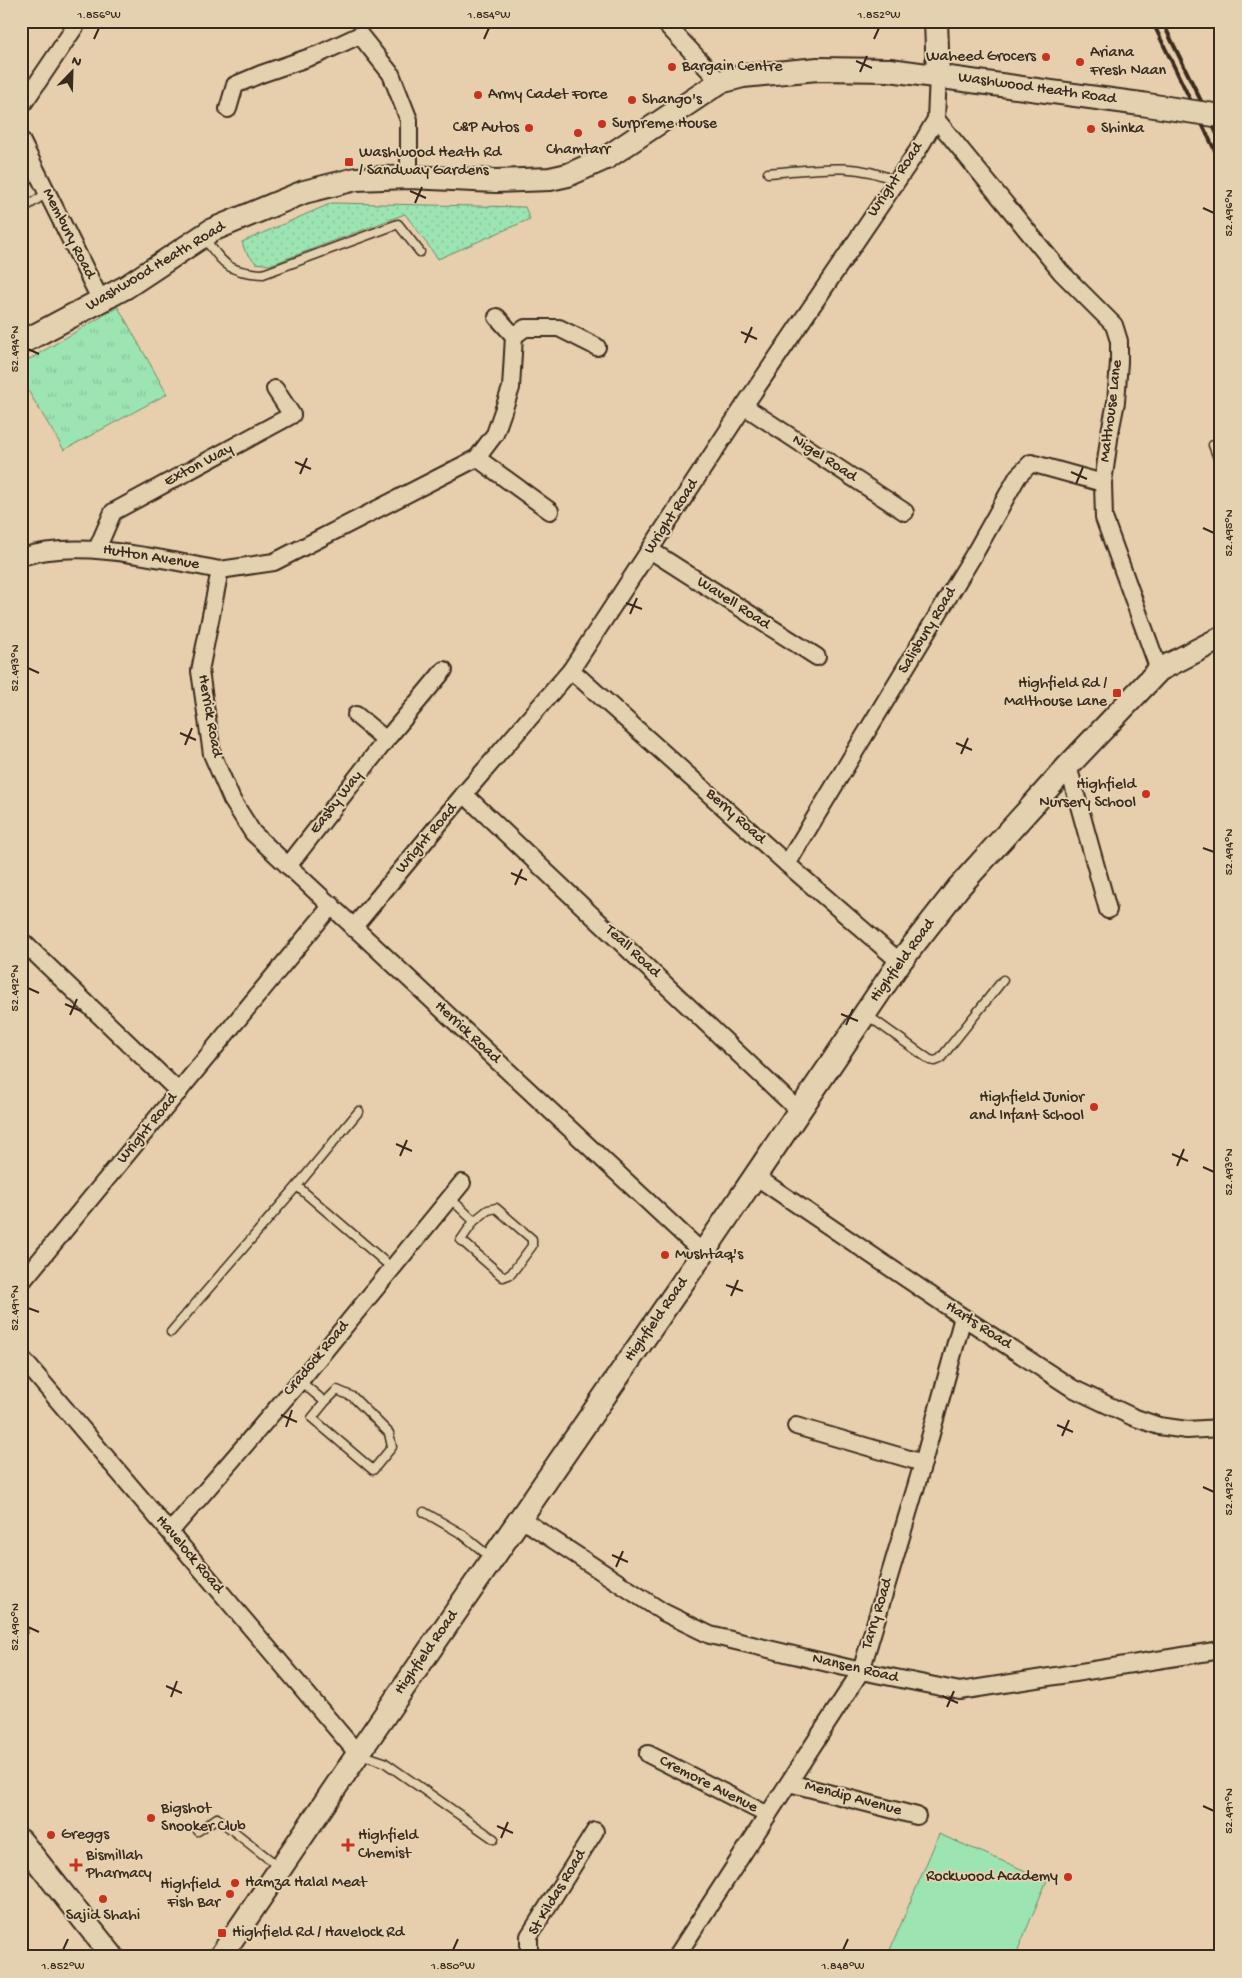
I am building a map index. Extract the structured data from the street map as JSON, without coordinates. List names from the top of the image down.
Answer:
{
  "streets": {
    "main road": ["Washwood Heath Road", "Highfield Road"],
    "street": [
      "Wright Road",
      "Membury Road",
      "Malthouse Lane",
      "Nigel Road",
      "Exton Way",
      "Hutton Avenue",
      "Wavell Road",
      "Salisbury Road",
      "Herrick Road",
      "Easby Way",
      "Berry Road",
      "Teall Road",
      "Harts Road",
      "Cradock Road",
      "Havelock Road",
      "Tarry Road",
      "Nansen Road",
      "Cremore Avenue",
      "Mendip Avenue",
      "St Kildas Road"
    ]
  },
  "crossings": [
    ["Washwood Heath Road", "Membury Road"],
    ["Wright Road", "Malthouse Lane"],
    ["Wright Road", "Nigel Road"],
    ["Wright Road", "Wavell Road"],
    ["Wright Road", "Herrick Road"],
    ["Wright Road", "Berry Road"],
    ["Wright Road", "Teall Road"],
    ["Malthouse Lane", "Salisbury Road"],
    ["Malthouse Lane", "Highfield Road"],
    ["Exton Way", "Hutton Avenue"],
    ["Hutton Avenue", "Herrick Road"],
    ["Salisbury Road", "Berry Road"],
    ["Herrick Road", "Easby Way"],
    ["Herrick Road", "Highfield Road"],
    ["Berry Road", "Highfield Road"],
    ["Teall Road", "Highfield Road"],
    ["Highfield Road", "Harts Road"],
    ["Highfield Road", "Havelock Road"],
    ["Highfield Road", "Nansen Road"],
    ["Harts Road", "Tarry Road"],
    ["Cradock Road", "Havelock Road"],
    ["Tarry Road", "Nansen Road"],
    ["Tarry Road", "Cremore Avenue"],
    ["Tarry Road", "Mendip Avenue"]
  ],
  "places": {
    "other": [
      "Waheed Grocers",
      "Ariana Fresh Naan",
      "Bargain Centre",
      "Army Cadet Force",
      "Shango's",
      "Surpreme House",
      "C&P Autos",
      "Shinka",
      "Chamtarr",
      "Highfield Nursery School",
      "Highfield Junior and Infant School",
      "Mushtaq's",
      "Bigshot Snooker Club",
      "Greggs",
      "Rockwood Academy",
      "Hamza Halal Meat",
      "Highfield Fish Bar",
      "Sajid Shahi"
    ],
    "transit": ["Washwood Heath Rd / Sandway Gardens", "Highfield Rd / Malthouse Lane", "Highfield Rd / Havelock Rd"],
    "health": ["Highfield Chemist", "Bismillah Pharmacy"]
  },
  "north": "top right",
  "coordinates": [
    "1.856°W",
    "1.854°W",
    "1.852°W",
    "52.496°N",
    "52.494°N",
    "52.495°N",
    "52.493°N",
    "52.492°N",
    "52.491°N",
    "52.490°N",
    "1.850°W",
    "1.848°W"
  ]
}
